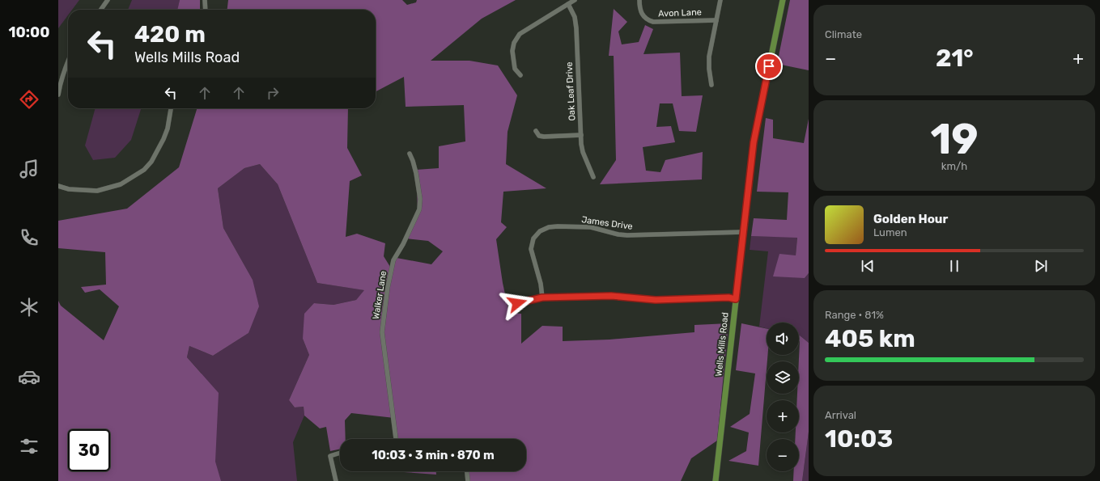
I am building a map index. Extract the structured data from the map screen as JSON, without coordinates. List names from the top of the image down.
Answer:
{
  "streets": {
    "main road": ["Wells Mills Road"],
    "street": [
      "Avon Lane",
      "Oak Leaf Drive",
      "James Drive",
      "Walker Lane"
    ]
  },
  "crossings": [
    ["James Drive", "Wells Mills Road"]
  ],
  "page": {
    "tabs": "10:00",
    "tile": [
      "Climate",
      ["19", "km/h"],
      ["Range · 81%", "405 km"],
      ["Arrival", "10:03"]
    ],
    "turn": ["420 m", "Wells Mills Road"],
    "heat": ["−", "21°", "+"],
    "song": ["Golden Hour", "Lumen"],
    "map_buttons": ["+", "−"],
    "limit": "30",
    "trip": "10:03 · 3 min · 870 m"
  }
}
